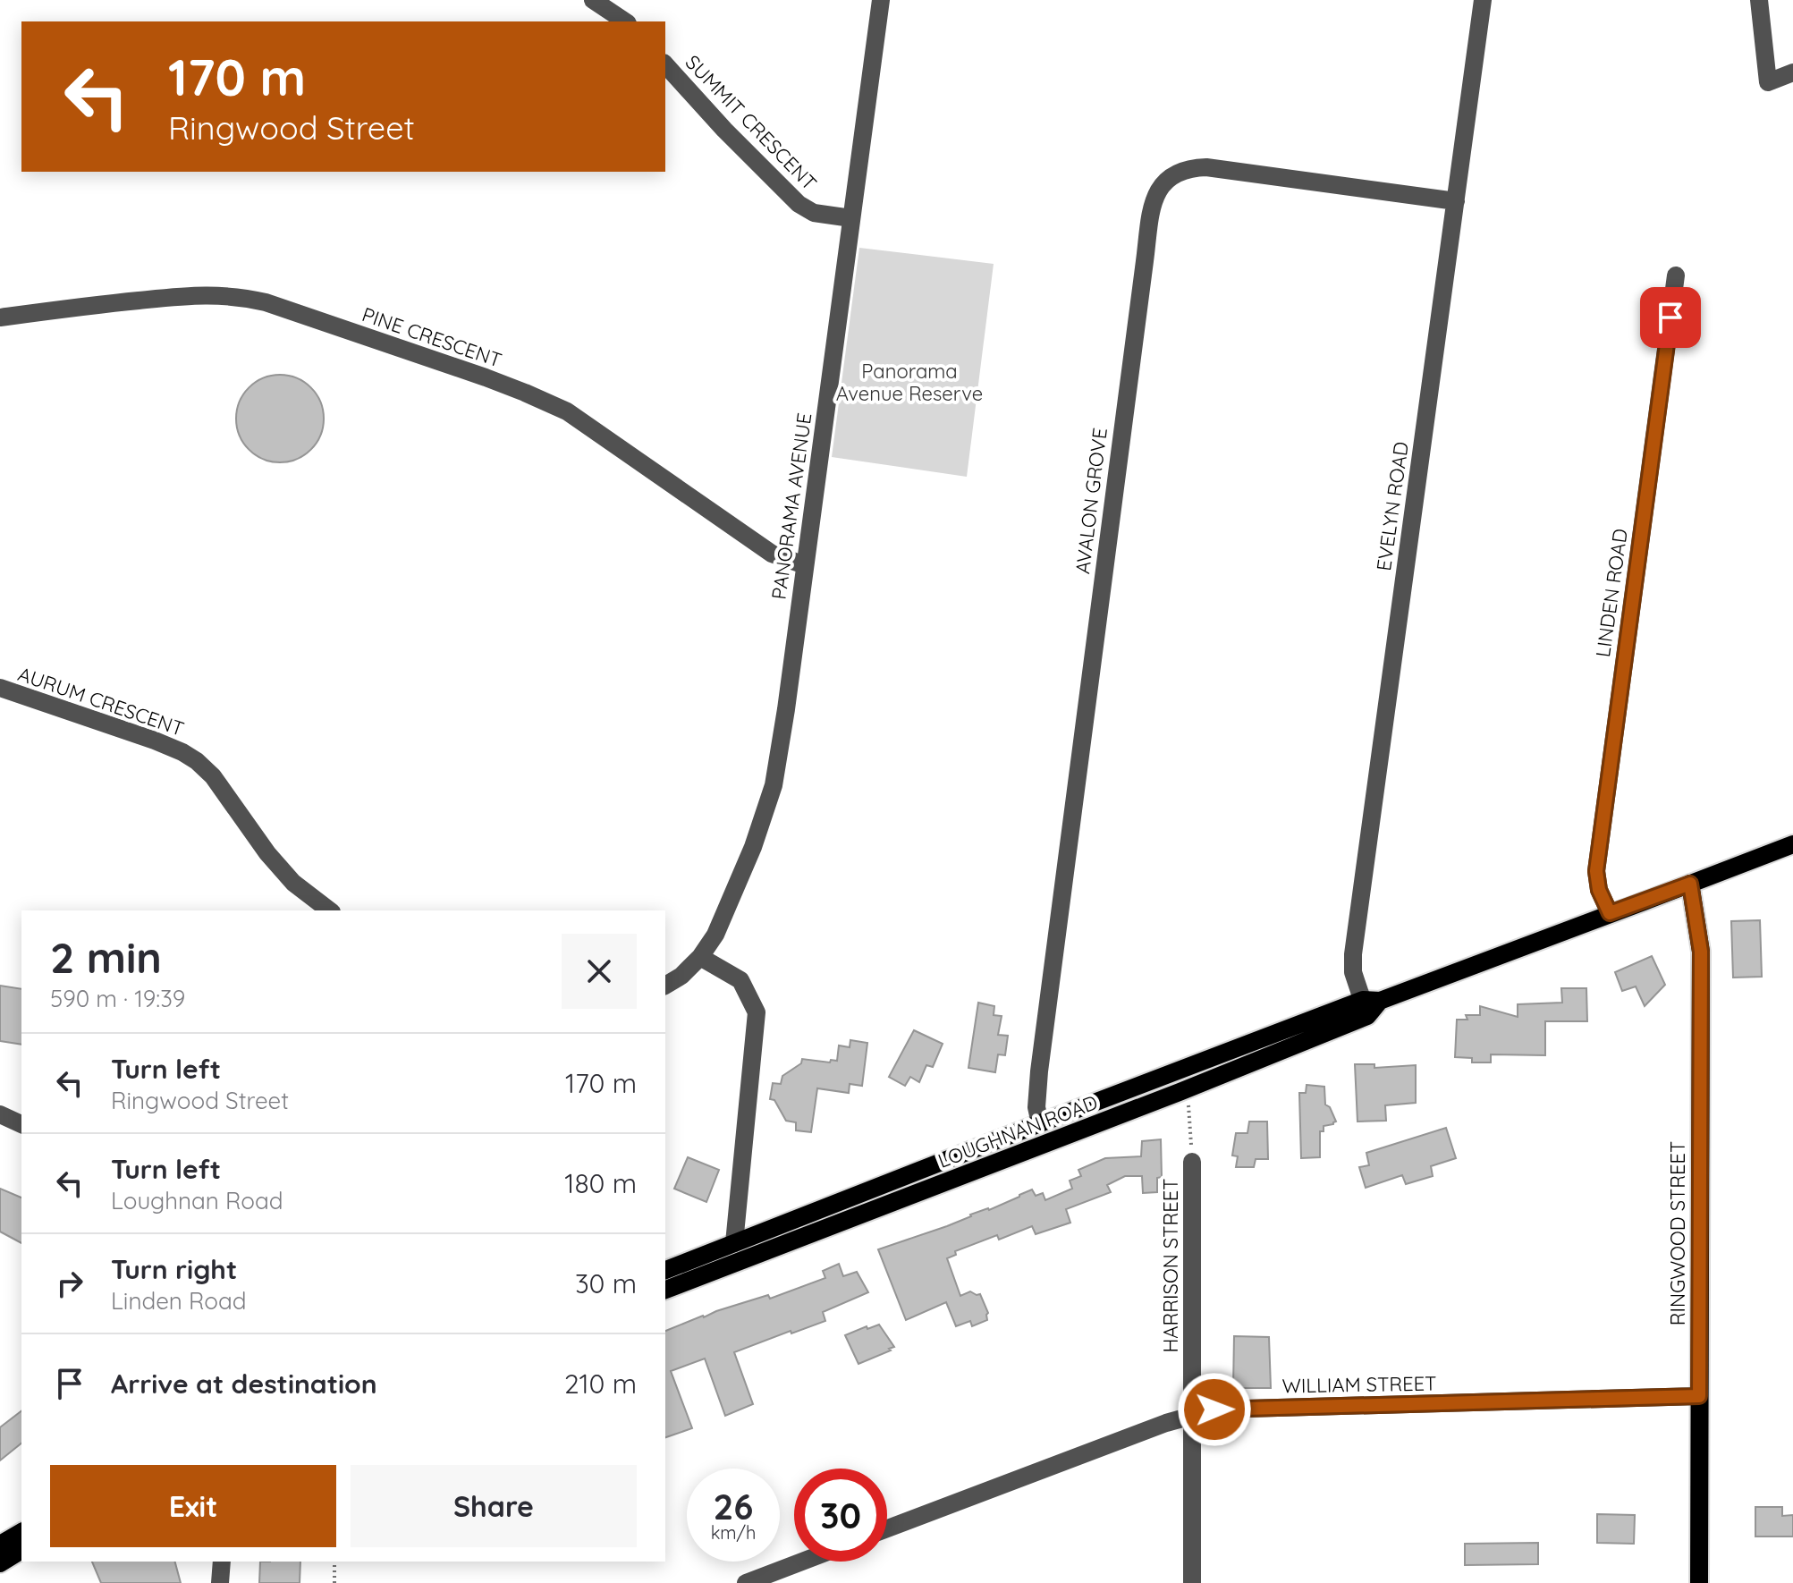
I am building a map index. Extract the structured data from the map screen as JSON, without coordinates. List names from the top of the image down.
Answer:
{
  "streets": {
    "main road": ["LOUGHNAN ROAD", "RINGWOOD STREET"],
    "street": [
      "SUMMIT CRESCENT",
      "PINE CRESCENT",
      "AVALON GROVE",
      "PANORAMA AVENUE",
      "EVELYN ROAD",
      "LINDEN ROAD",
      "AURUM CRESCENT",
      "HARRISON STREET",
      "WILLIAM STREET"
    ]
  },
  "crossings": [
    ["SUMMIT CRESCENT", "PANORAMA AVENUE"],
    ["PINE CRESCENT", "PANORAMA AVENUE"],
    ["AVALON GROVE", "EVELYN ROAD"],
    ["AVALON GROVE", "LOUGHNAN ROAD"],
    ["EVELYN ROAD", "LOUGHNAN ROAD"],
    ["LINDEN ROAD", "LOUGHNAN ROAD"],
    ["LOUGHNAN ROAD", "RINGWOOD STREET"],
    ["RINGWOOD STREET", "WILLIAM STREET"],
    ["HARRISON STREET", "WILLIAM STREET"]
  ],
  "parks": ["Panorama Avenue Reserve"],
  "page": {
    "turn": ["170 m", "Ringwood Street"],
    "heading": ["2 min", "590 m · 19:39"],
    "list": [
      {
        "name": "Turn left",
        "note": "Ringwood Street",
        "value": "170 m"
      },
      {
        "name": "Turn left",
        "note": "Loughnan Road",
        "value": "180 m"
      },
      {
        "name": "Turn right",
        "note": "Linden Road",
        "value": "30 m"
      },
      {
        "name": "Arrive at destination",
        "value": "210 m"
      }
    ],
    "buttons": ["Exit", "Share"],
    "speed": "26 km/h",
    "limit": "30"
  }
}
